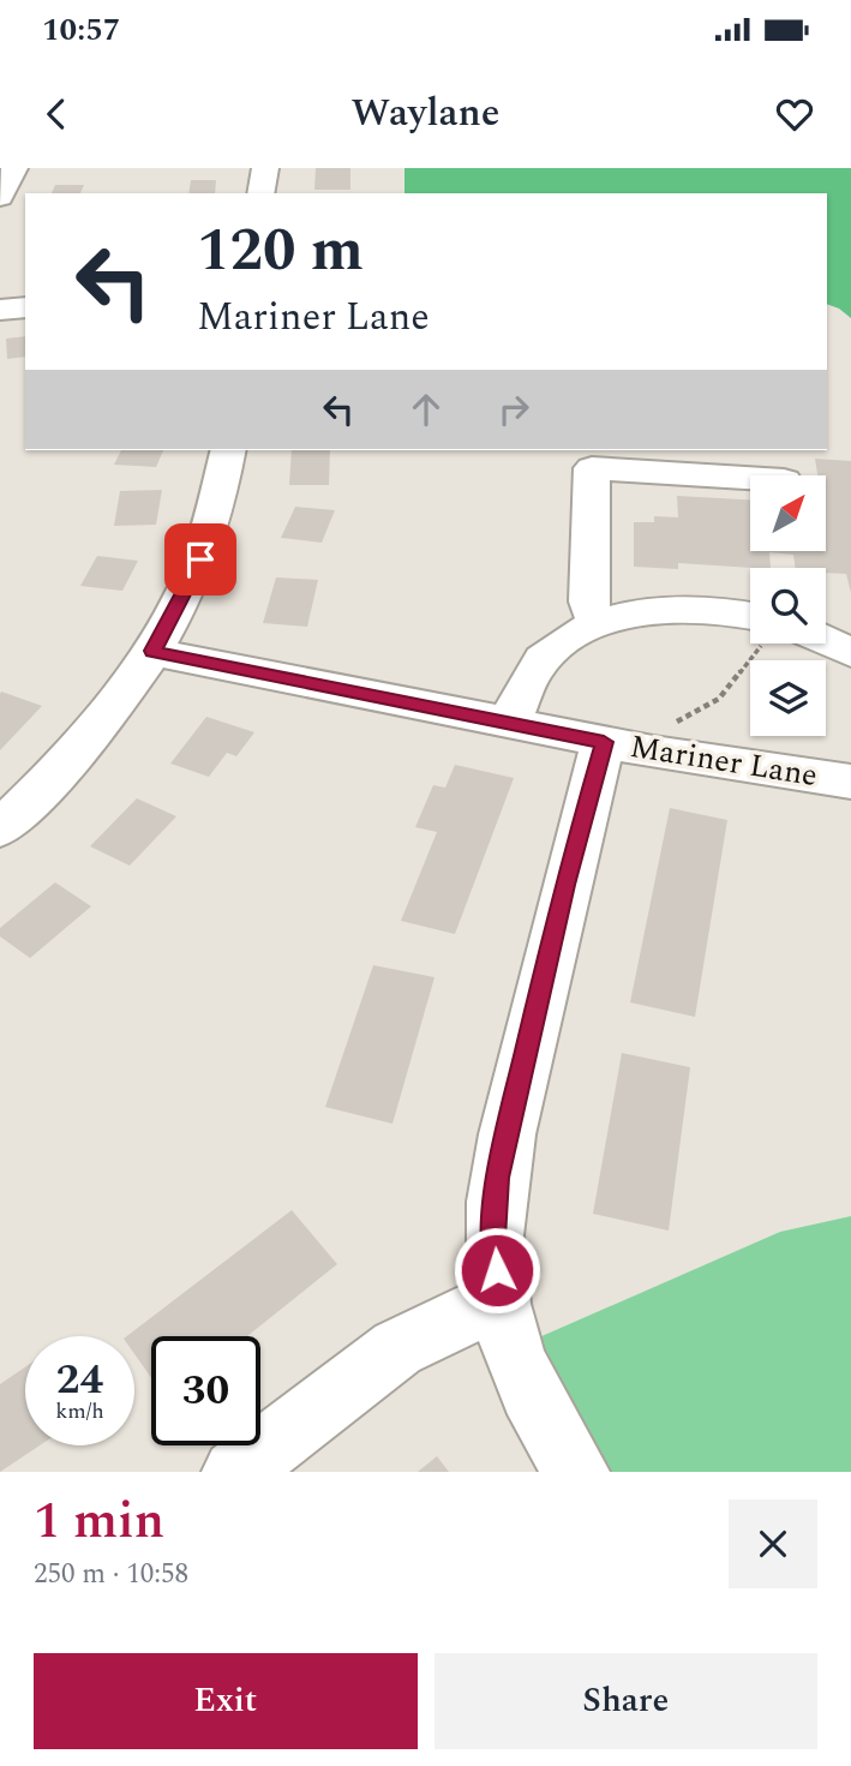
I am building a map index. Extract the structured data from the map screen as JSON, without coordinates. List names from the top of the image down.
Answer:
{
  "streets": {
    "street": ["Mariner Lane"]
  },
  "north": "top right",
  "page": {
    "status": "10:57",
    "header": "Waylane",
    "turn": ["120 m", "Mariner Lane"],
    "speed": "24 km/h",
    "limit": "30",
    "heading": ["1 min", "250 m · 10:58"],
    "buttons": ["Exit", "Share"]
  }
}
